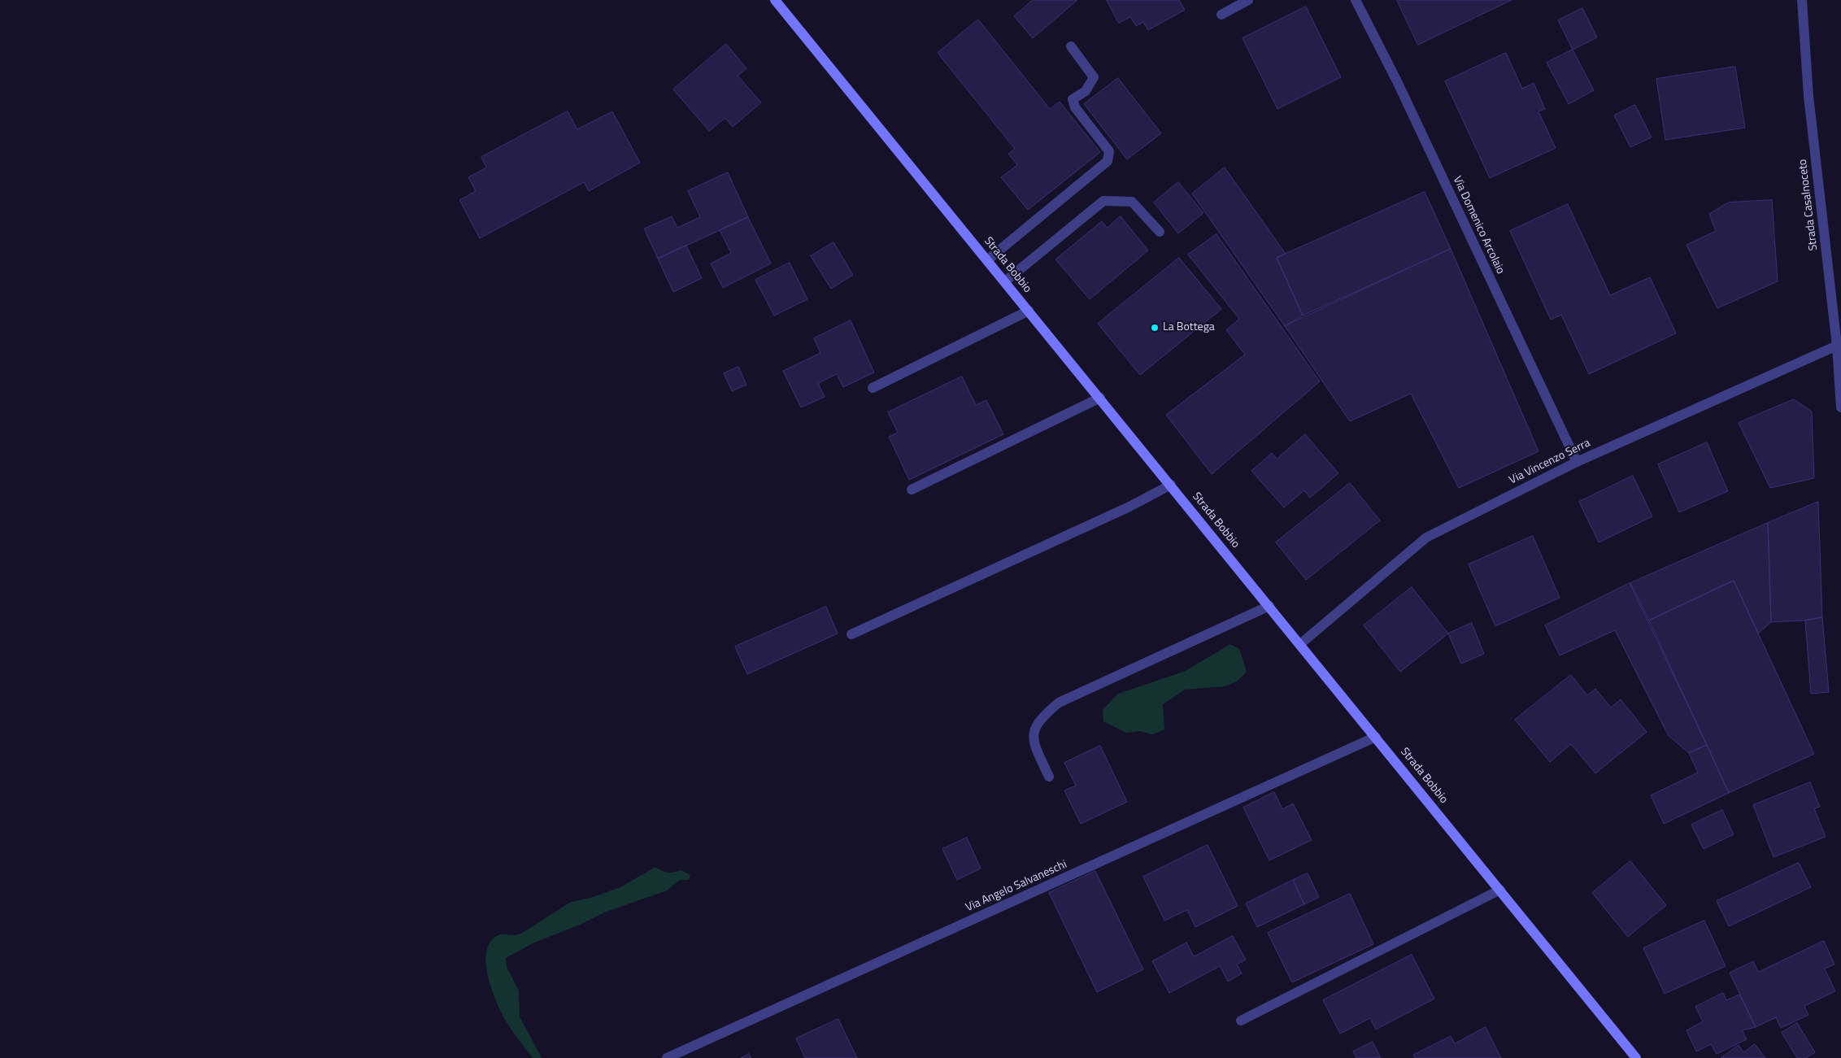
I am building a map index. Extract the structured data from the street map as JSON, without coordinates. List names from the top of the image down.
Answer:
{
  "streets": {
    "main road": ["Strada Bobbio"],
    "street": [
      "Strada Casalnoceto",
      "Via Domenico Arcolaio",
      "Via Vincenzo Serra",
      "Via Angelo Salvaneschi"
    ]
  },
  "crossings": [
    ["Strada Casalnoceto", "Via Vincenzo Serra"],
    ["Via Domenico Arcolaio", "Via Vincenzo Serra"],
    ["Strada Bobbio", "Via Vincenzo Serra"],
    ["Strada Bobbio", "Via Angelo Salvaneschi"]
  ],
  "places": ["La Bottega"]
}
